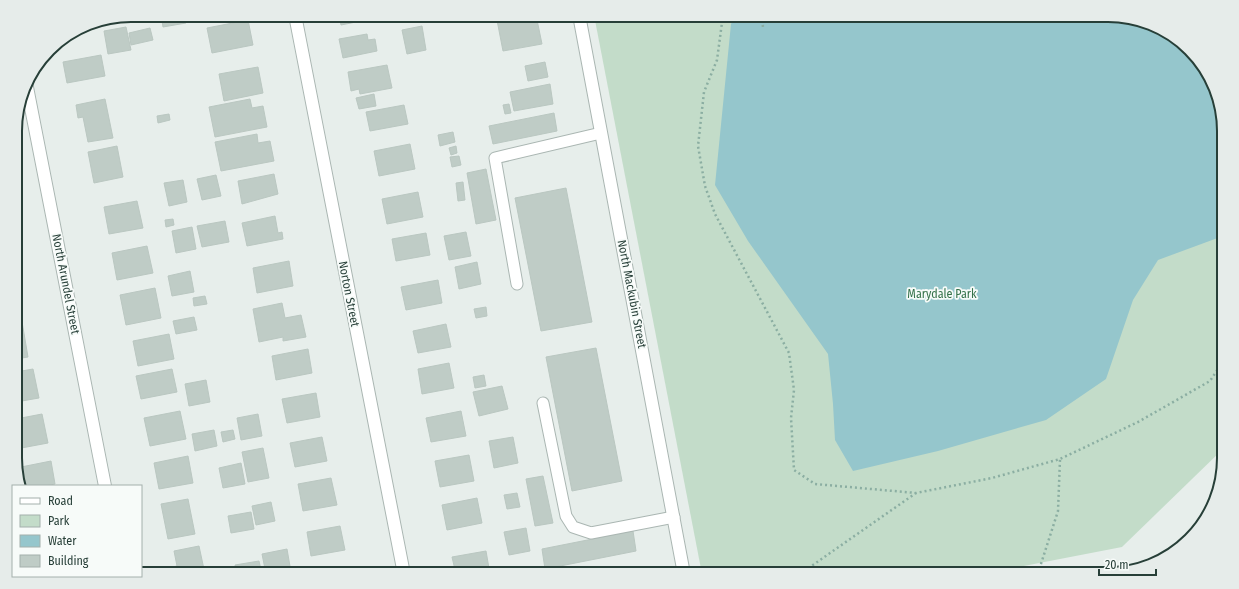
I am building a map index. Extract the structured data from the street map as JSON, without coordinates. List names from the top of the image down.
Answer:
{
  "streets": {
    "street": ["North Arundel Street", "Norton Street", "North Mackubin Street"]
  },
  "parks": ["Marydale Park"],
  "legend": [
    "Road",
    "Park",
    "Water",
    "Building"
  ],
  "scale_bar": "20 m"
}
